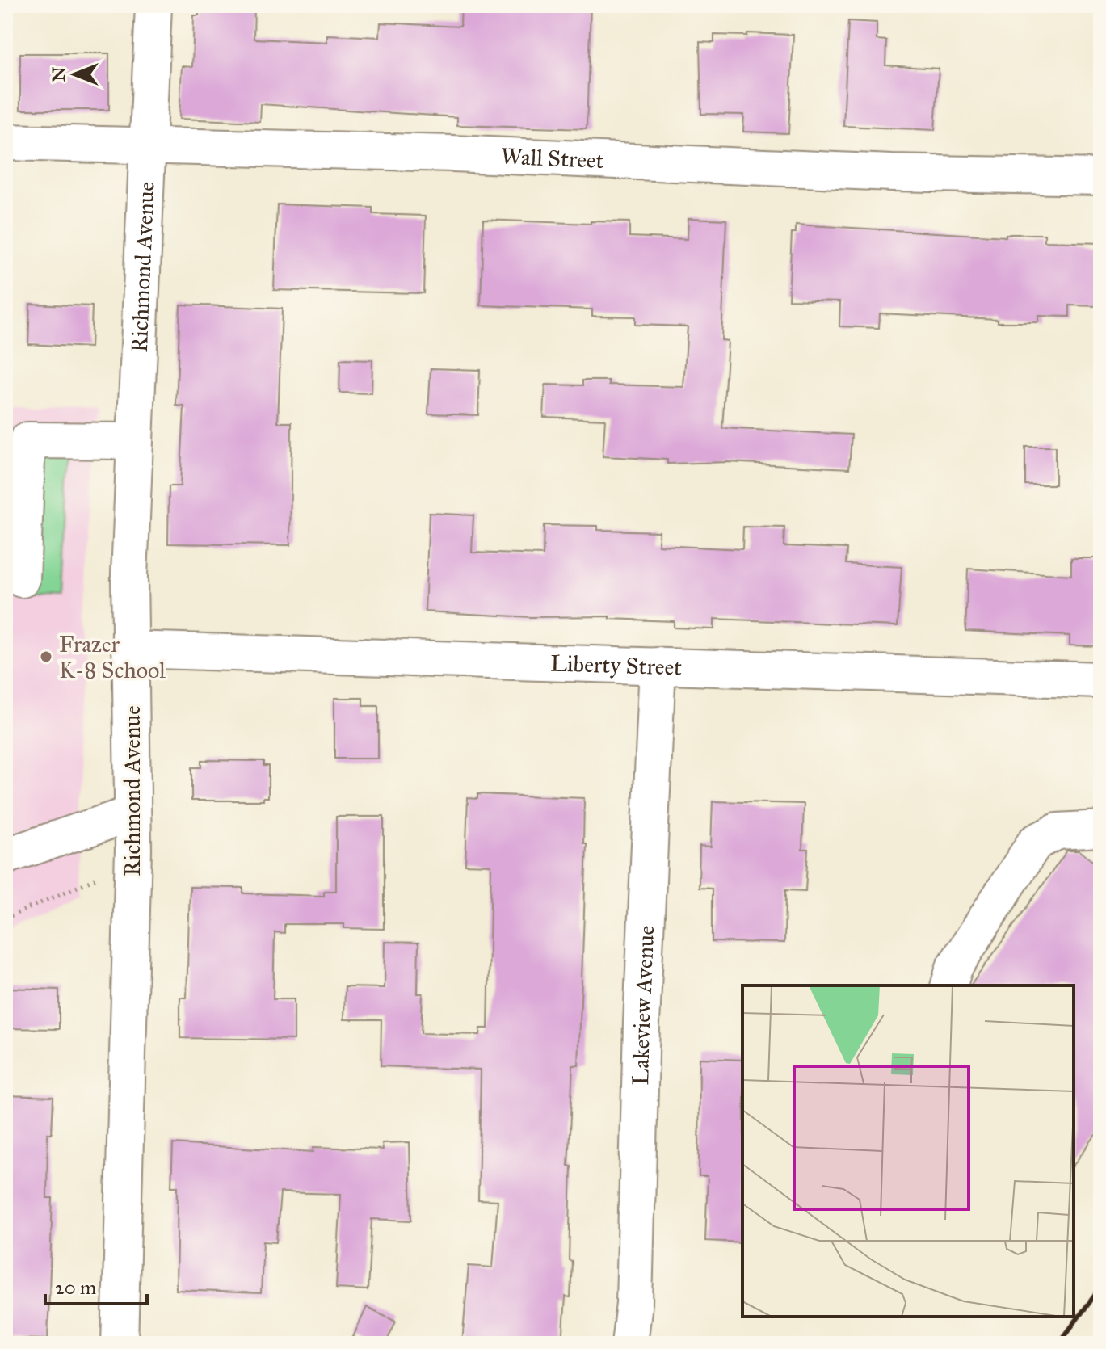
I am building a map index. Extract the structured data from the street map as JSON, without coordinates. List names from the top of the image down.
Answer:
{
  "streets": {
    "street": [
      "Wall Street",
      "Richmond Avenue",
      "Liberty Street",
      "Lakeview Avenue"
    ]
  },
  "crossings": [
    ["Wall Street", "Richmond Avenue"],
    ["Richmond Avenue", "Liberty Street"],
    ["Liberty Street", "Lakeview Avenue"]
  ],
  "places": ["Frazer K-8 School"],
  "scale_bar": "20 m",
  "north": "left"
}
